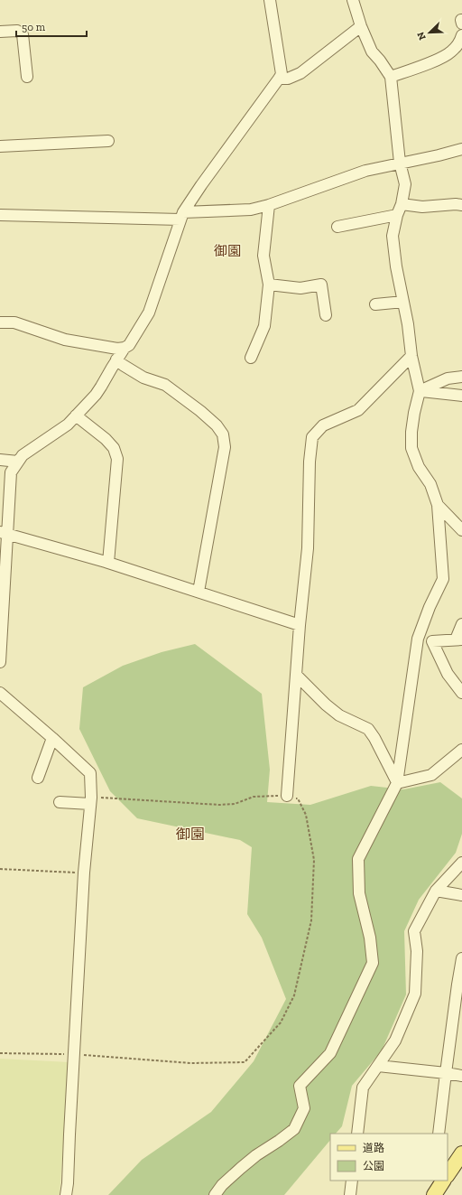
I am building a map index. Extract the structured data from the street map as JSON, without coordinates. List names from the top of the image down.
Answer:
{
  "districts": ["御園", "御園"],
  "legend": ["道路", "公園"],
  "scale_bar": "50 m",
  "north": "bottom left"
}
